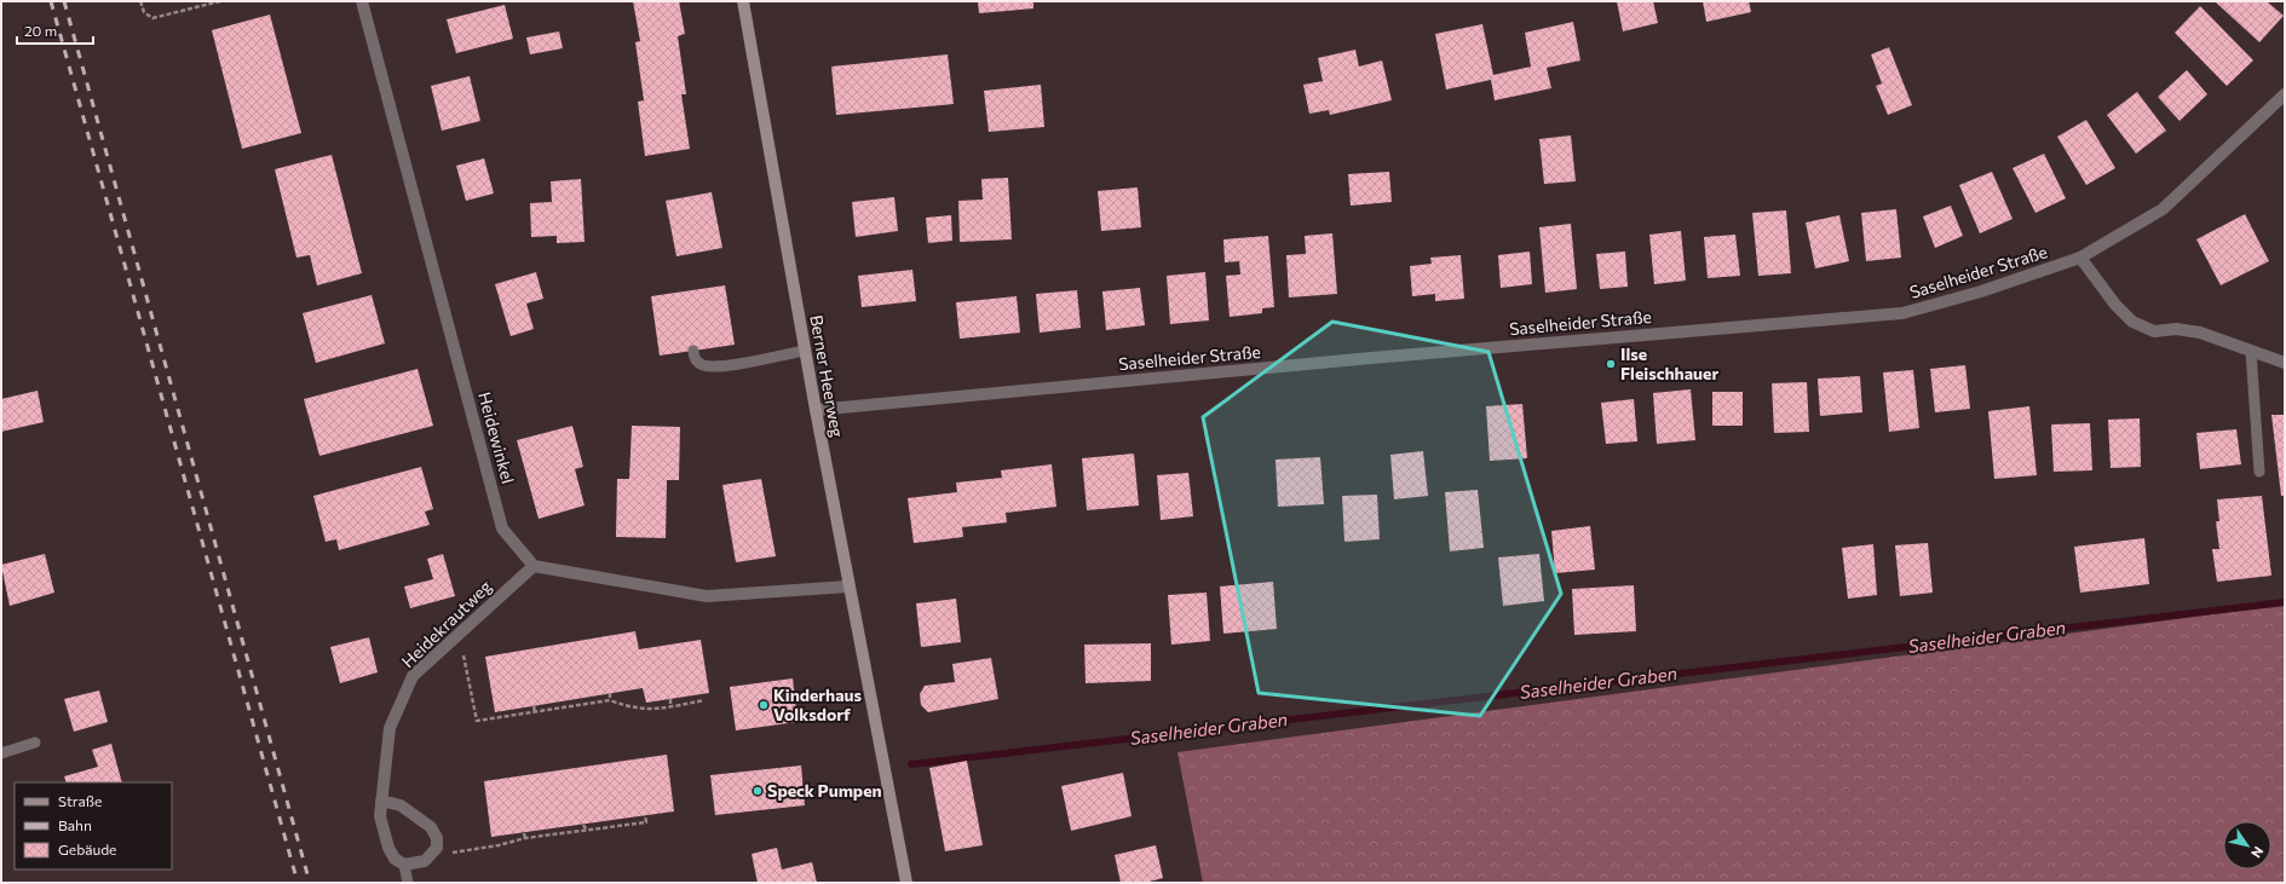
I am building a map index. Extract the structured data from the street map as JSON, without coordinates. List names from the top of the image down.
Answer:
{
  "streets": {
    "main road": ["Berner Heerweg"],
    "street": ["Saselheider Straße", "Heidewinkel", "Heidekrautweg"]
  },
  "crossings": [
    ["Saselheider Straße", "Berner Heerweg"],
    ["Heidewinkel", "Heidekrautweg"]
  ],
  "water": ["Saselheider Graben"],
  "places": ["Ilse Fleischhauer", "Kinderhaus Volksdorf", "Speck Pumpen"],
  "legend": ["Straße", "Bahn", "Gebäude"],
  "scale_bar": "20 m",
  "north": "bottom right"
}
